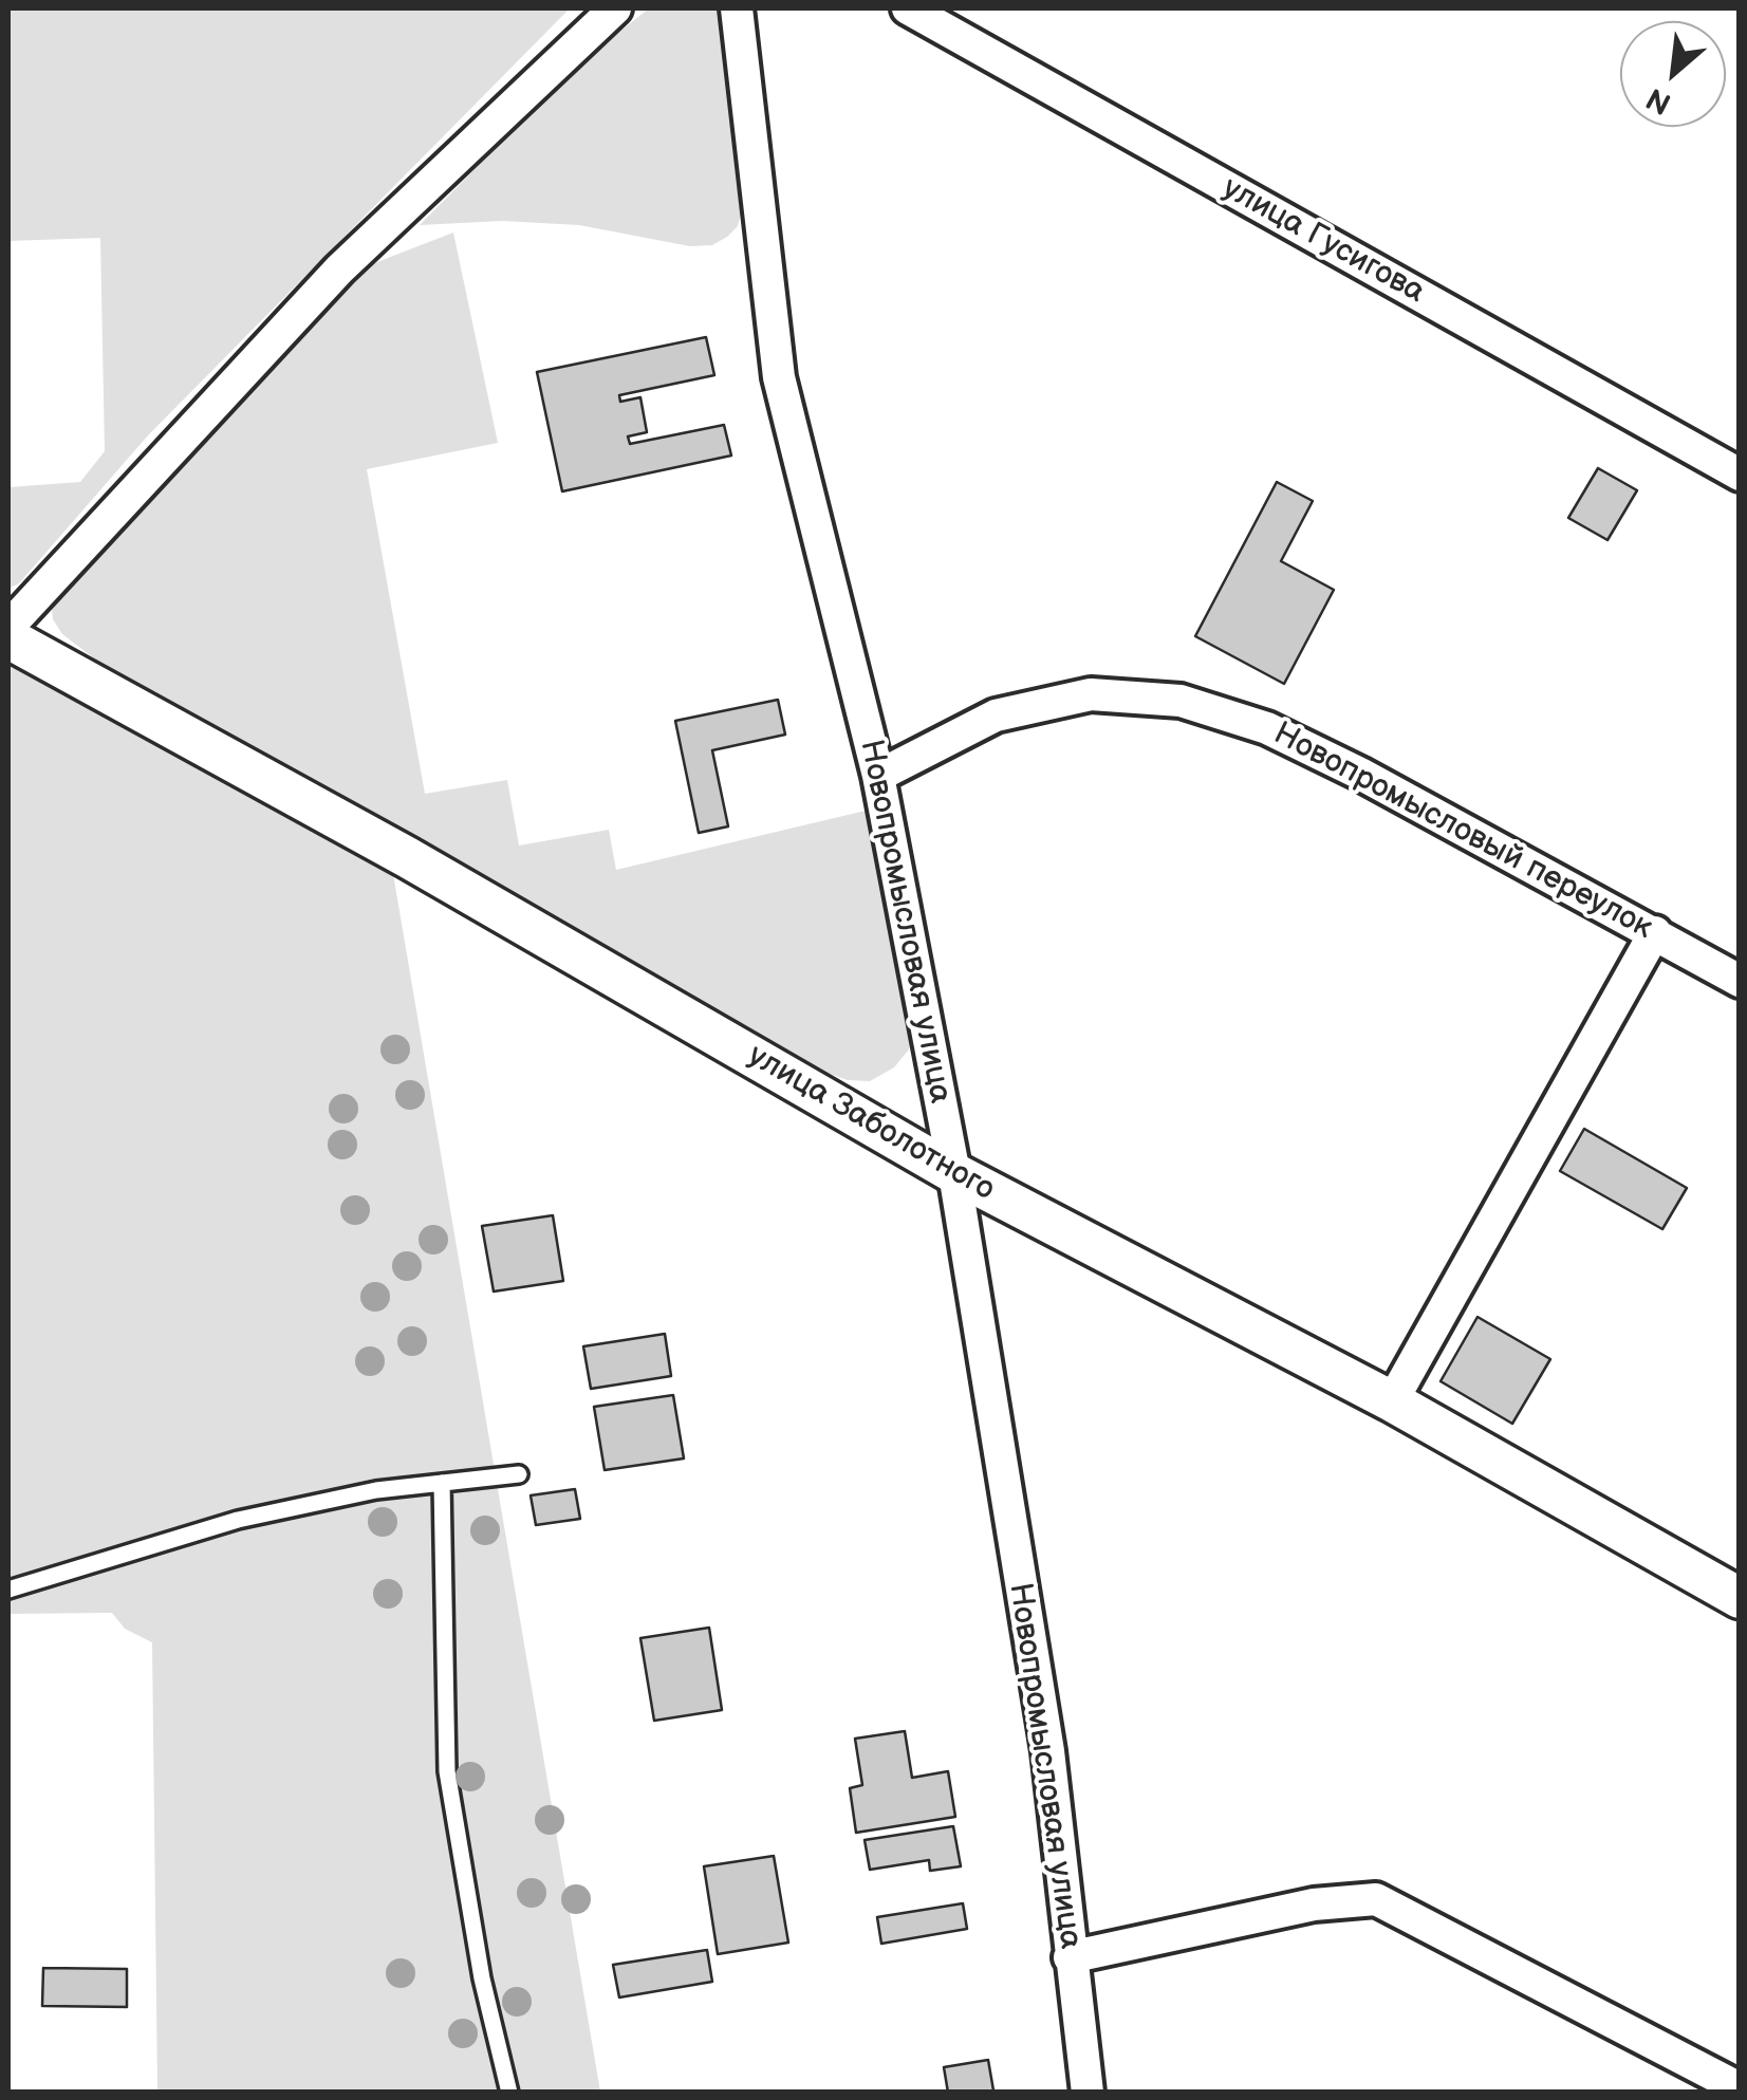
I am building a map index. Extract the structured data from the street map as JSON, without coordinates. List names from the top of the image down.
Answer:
{
  "streets": {
    "street": [
      "улица Гусигова",
      "Новопромысловый переулок",
      "Новопромысловая улица",
      "улица Заболотного"
    ]
  },
  "crossings": [
    ["Новопромысловый переулок", "Новопромысловая улица"],
    ["Новопромысловая улица", "улица Заболотного"]
  ],
  "north": "bottom left"
}
